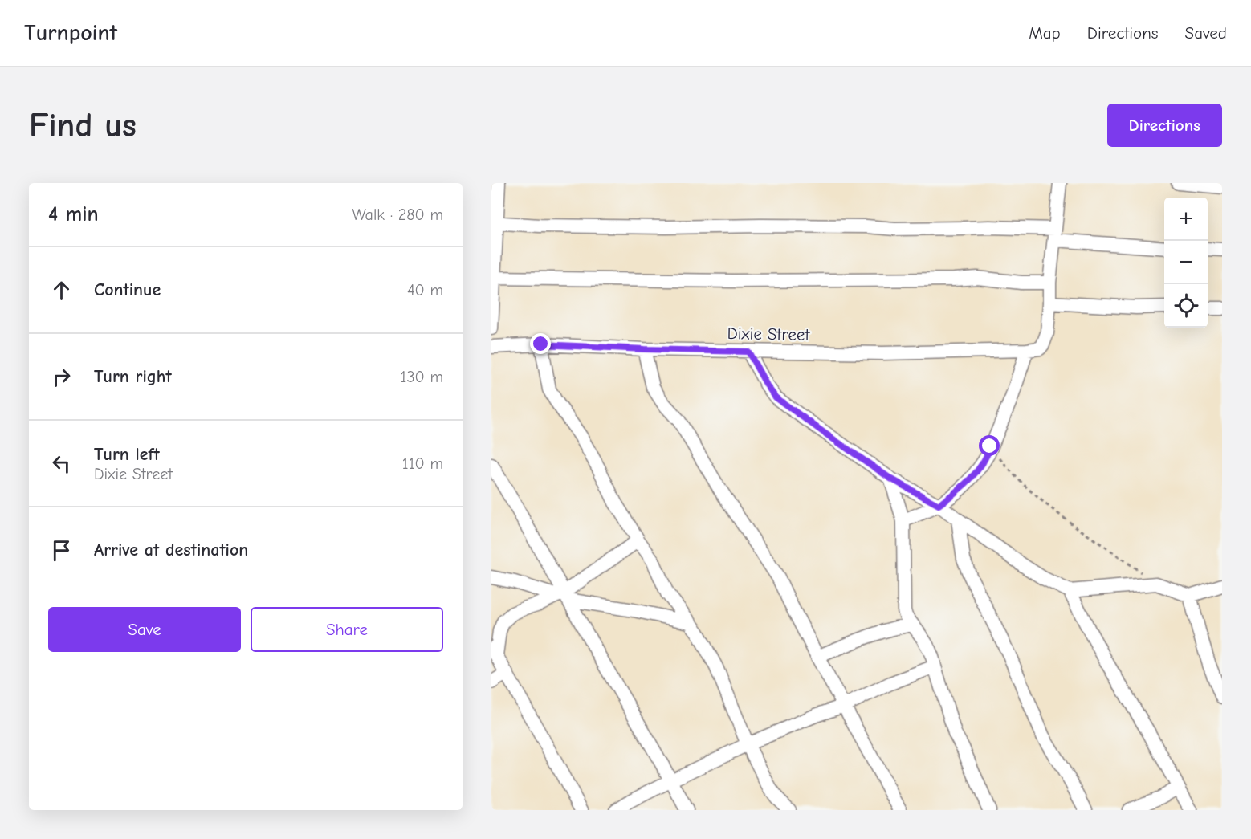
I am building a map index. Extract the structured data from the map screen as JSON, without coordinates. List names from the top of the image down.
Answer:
{
  "streets": {
    "street": ["Dixie Street"]
  },
  "page": {
    "header": "Turnpoint",
    "nav": ["Map", "Directions", "Saved"],
    "buttons": [
      "Directions",
      ["Save", "Share"]
    ],
    "title": "Find us",
    "heading": ["4 min", "Walk · 280 m"],
    "map_buttons": ["+", "−"],
    "list": [
      ["Continue", "40 m"],
      ["Turn right", "130 m"],
      ["Turn left", "Dixie Street", "110 m"],
      "Arrive at destination"
    ]
  }
}
